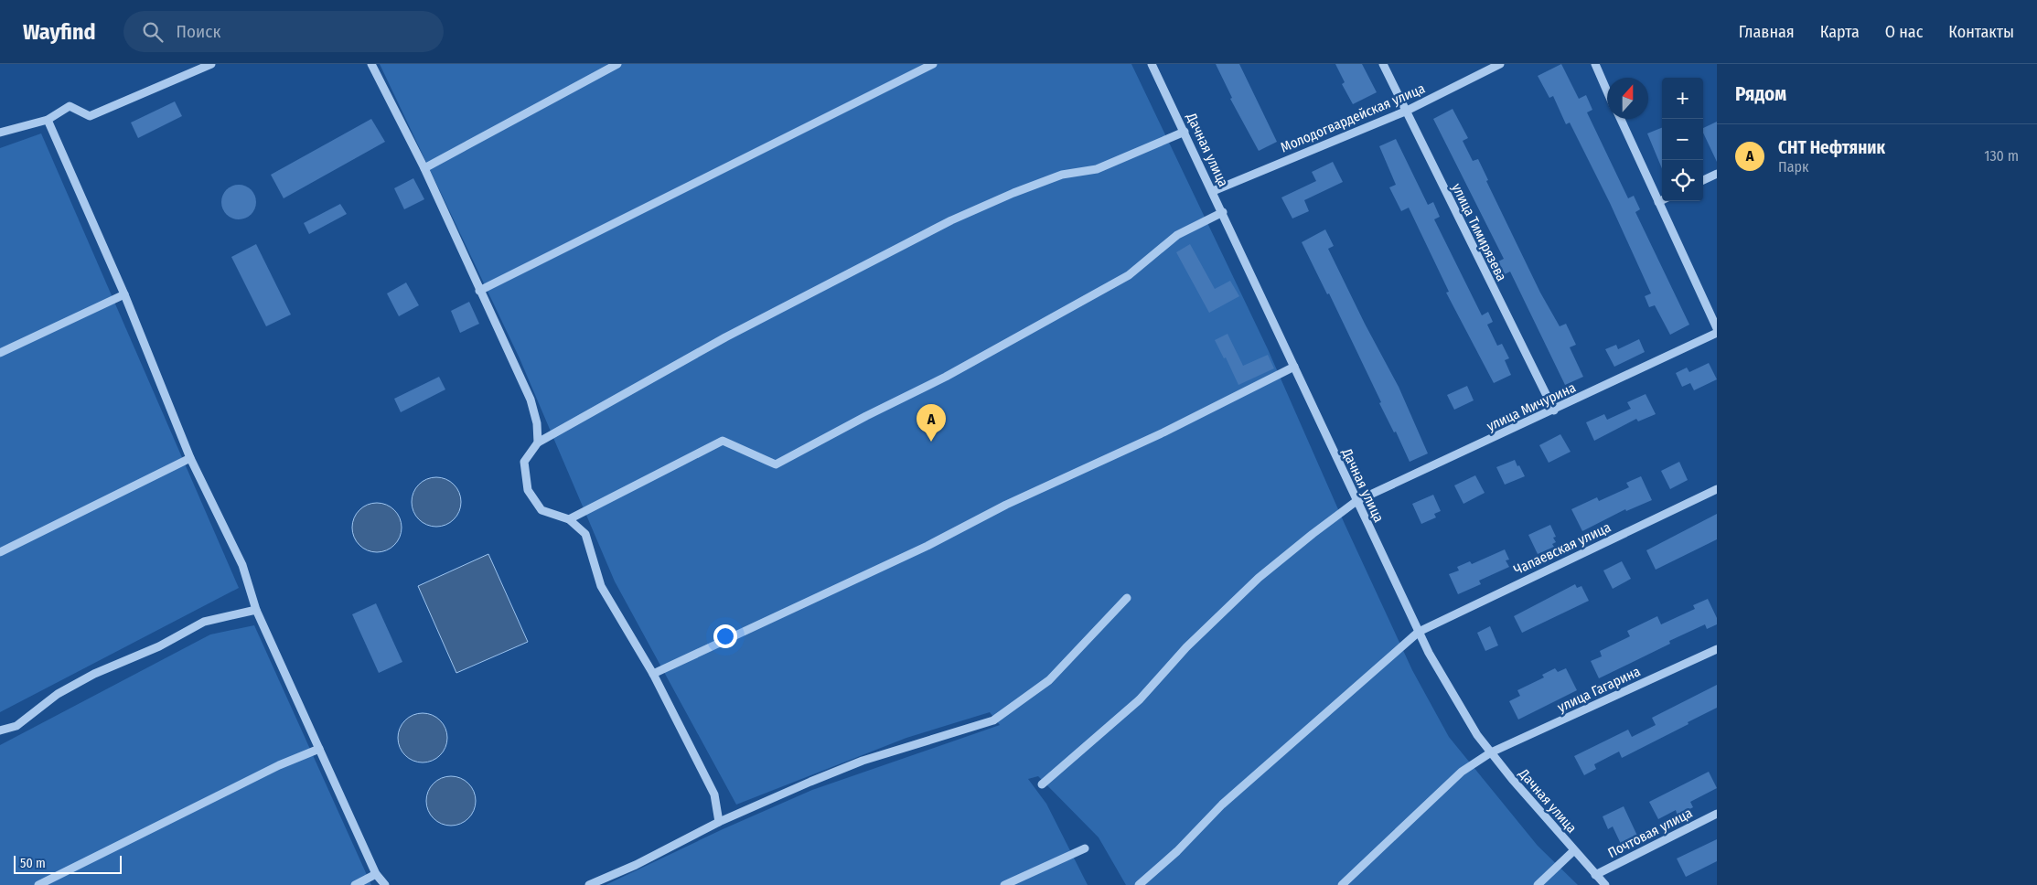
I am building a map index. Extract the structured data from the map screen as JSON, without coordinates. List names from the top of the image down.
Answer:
{
  "streets": {
    "street": [
      "Молодогвардейская улица",
      "Дачная улица",
      "улица Тимирязева",
      "улица Мичурина",
      "Чапаевская улица",
      "улица Гагарина",
      "Почтовая улица"
    ]
  },
  "crossings": [
    ["Молодогвардейская улица", "Дачная улица"],
    ["Молодогвардейская улица", "улица Тимирязева"],
    ["Дачная улица", "улица Мичурина"],
    ["Дачная улица", "Чапаевская улица"],
    ["Дачная улица", "улица Гагарина"],
    ["Дачная улица", "Почтовая улица"],
    ["улица Тимирязева", "улица Мичурина"]
  ],
  "scale_bar": "50 m",
  "north": "top",
  "page": {
    "header": "Wayfind",
    "search": "Поиск",
    "nav": [
      "Главная",
      "Карта",
      "О нас",
      "Контакты"
    ],
    "heading": "Рядом",
    "map_buttons": ["+", "−"],
    "list": [
      {
        "mark": "A",
        "name": "СНТ Нефтяник",
        "note": "Парк",
        "value": "130 m"
      }
    ],
    "pins": "A",
    "scale": "50 m"
  }
}
